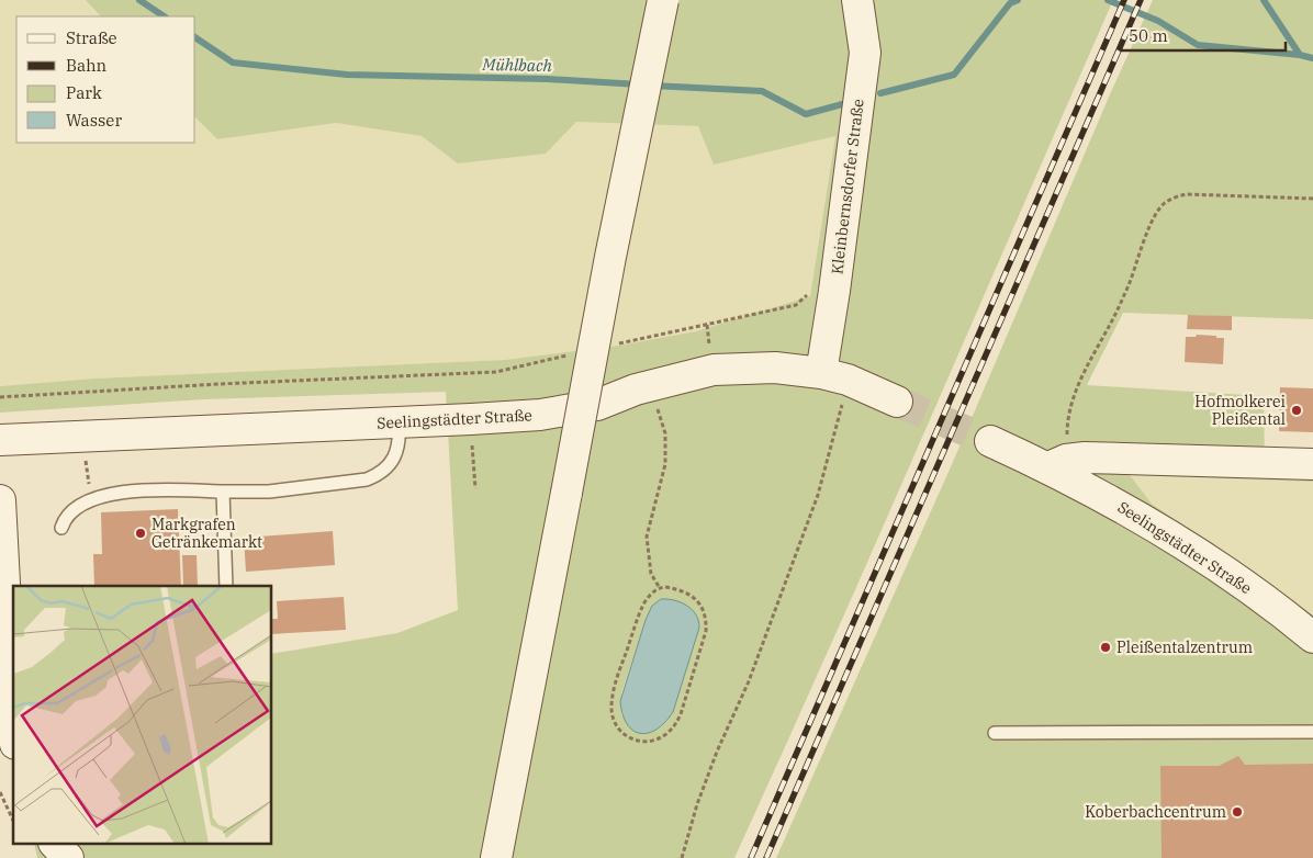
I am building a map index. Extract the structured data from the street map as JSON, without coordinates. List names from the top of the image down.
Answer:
{
  "streets": {
    "street": ["Kleinbernsdorfer Straße", "Seelingstädter Straße"]
  },
  "crossings": [
    ["Kleinbernsdorfer Straße", "Seelingstädter Straße"]
  ],
  "water": ["Mühlbach"],
  "places": [
    "Hofmolkerei Pleißental",
    "Markgrafen Getränkemarkt",
    "Pleißentalzentrum",
    "Koberbachcentrum"
  ],
  "legend": [
    "Straße",
    "Bahn",
    "Park",
    "Wasser"
  ],
  "scale_bar": "50 m"
}
